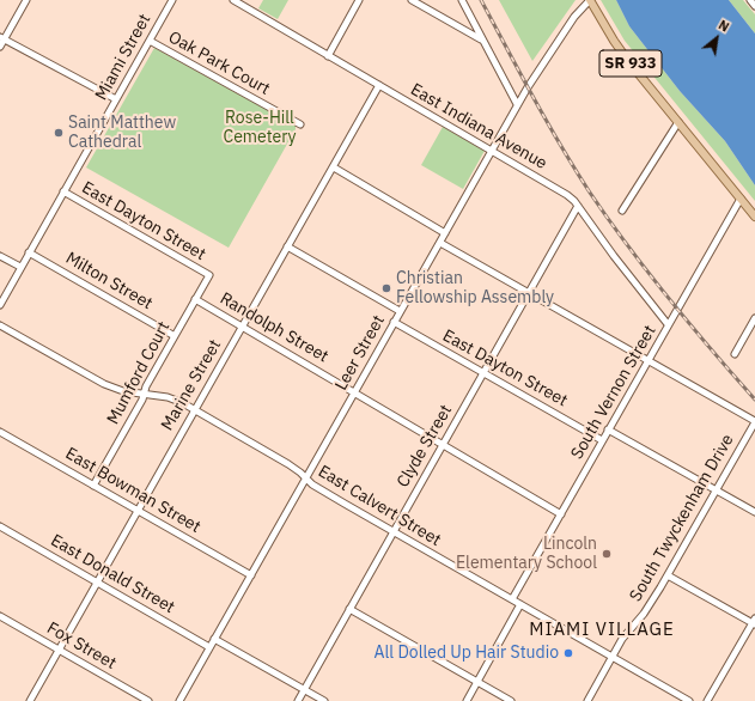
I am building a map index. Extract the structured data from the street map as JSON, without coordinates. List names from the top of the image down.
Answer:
{
  "streets": {
    "main road": ["SR 933"],
    "street": [
      "Miami Street",
      "Oak Park Court",
      "East Indiana Avenue",
      "East Dayton Street",
      "Milton Street",
      "Randolph Street",
      "Leer Street",
      "Mumford Court",
      "Marine Street",
      "South Vernon Street",
      "Clyde Street",
      "East Bowman Street",
      "East Calvert Street",
      "South Twyckenham Drive",
      "East Donald Street",
      "Fox Street"
    ]
  },
  "crossings": [
    ["Miami Street", "Oak Park Court"],
    ["Miami Street", "East Dayton Street"],
    ["Miami Street", "Milton Street"],
    ["SR 933", "Leer Street"],
    ["SR 933", "South Vernon Street"],
    ["East Indiana Avenue", "Leer Street"],
    ["East Indiana Avenue", "Marine Street"],
    ["East Indiana Avenue", "South Vernon Street"],
    ["East Indiana Avenue", "Clyde Street"],
    ["East Dayton Street", "Leer Street"],
    ["East Dayton Street", "Mumford Court"],
    ["East Dayton Street", "South Vernon Street"],
    ["East Dayton Street", "Clyde Street"],
    ["Milton Street", "Mumford Court"],
    ["Randolph Street", "Leer Street"],
    ["Randolph Street", "Mumford Court"],
    ["Randolph Street", "Marine Street"],
    ["Randolph Street", "South Vernon Street"],
    ["Randolph Street", "Clyde Street"],
    ["Leer Street", "East Bowman Street"],
    ["Leer Street", "East Calvert Street"],
    ["Leer Street", "East Donald Street"],
    ["Mumford Court", "East Bowman Street"],
    ["Mumford Court", "East Calvert Street"],
    ["Marine Street", "East Bowman Street"],
    ["Marine Street", "East Calvert Street"],
    ["Marine Street", "East Donald Street"],
    ["Marine Street", "Fox Street"],
    ["South Vernon Street", "East Calvert Street"],
    ["Clyde Street", "East Calvert Street"],
    ["East Calvert Street", "South Twyckenham Drive"]
  ],
  "districts": ["MIAMI VILLAGE"],
  "parks": ["Rose-Hill Cemetery"],
  "places": [
    "Saint Matthew Cathedral",
    "Christian Fellowship Assembly",
    "Lincoln Elementary School",
    "All Dolled Up Hair Studio"
  ],
  "north": "top right"
}
